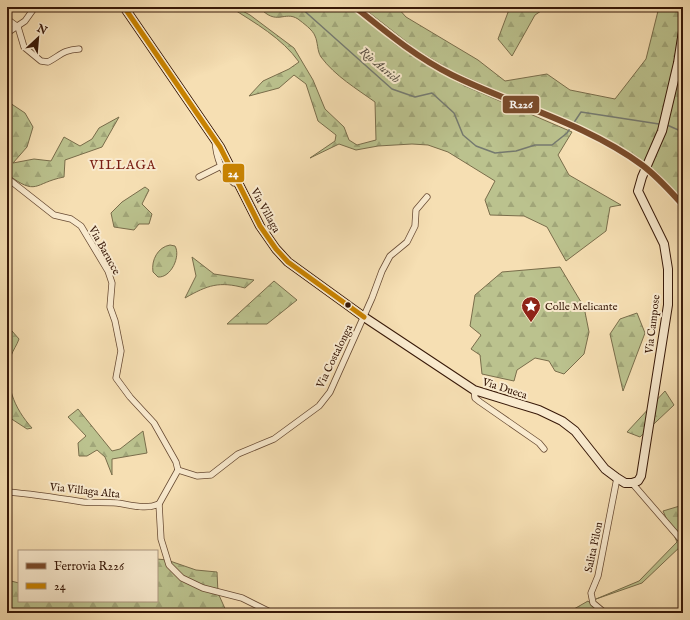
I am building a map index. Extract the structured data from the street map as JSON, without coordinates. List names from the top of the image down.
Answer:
{
  "streets": {
    "street": [
      "Via Villaga",
      "Via Barucce",
      "Via Campose",
      "Via Costalonga",
      "Via Dueca",
      "Via Villaga Alta",
      "Salita Pilon"
    ]
  },
  "crossings": [
    ["Via Villaga", "Via Costalonga"],
    ["Via Villaga", "Via Dueca"],
    ["Via Barucce", "Via Costalonga"],
    ["Via Campose", "Via Dueca"],
    ["Via Costalonga", "Via Dueca"],
    ["Via Dueca", "Salita Pilon"]
  ],
  "districts": ["VILLAGA"],
  "water": ["Rio Aurich"],
  "places": {
    "place": ["Colle Melicante"]
  },
  "lines": ["rail line R226", "transit line 24"],
  "legend": ["Ferrovia R226", "24"],
  "north": "top right"
}
